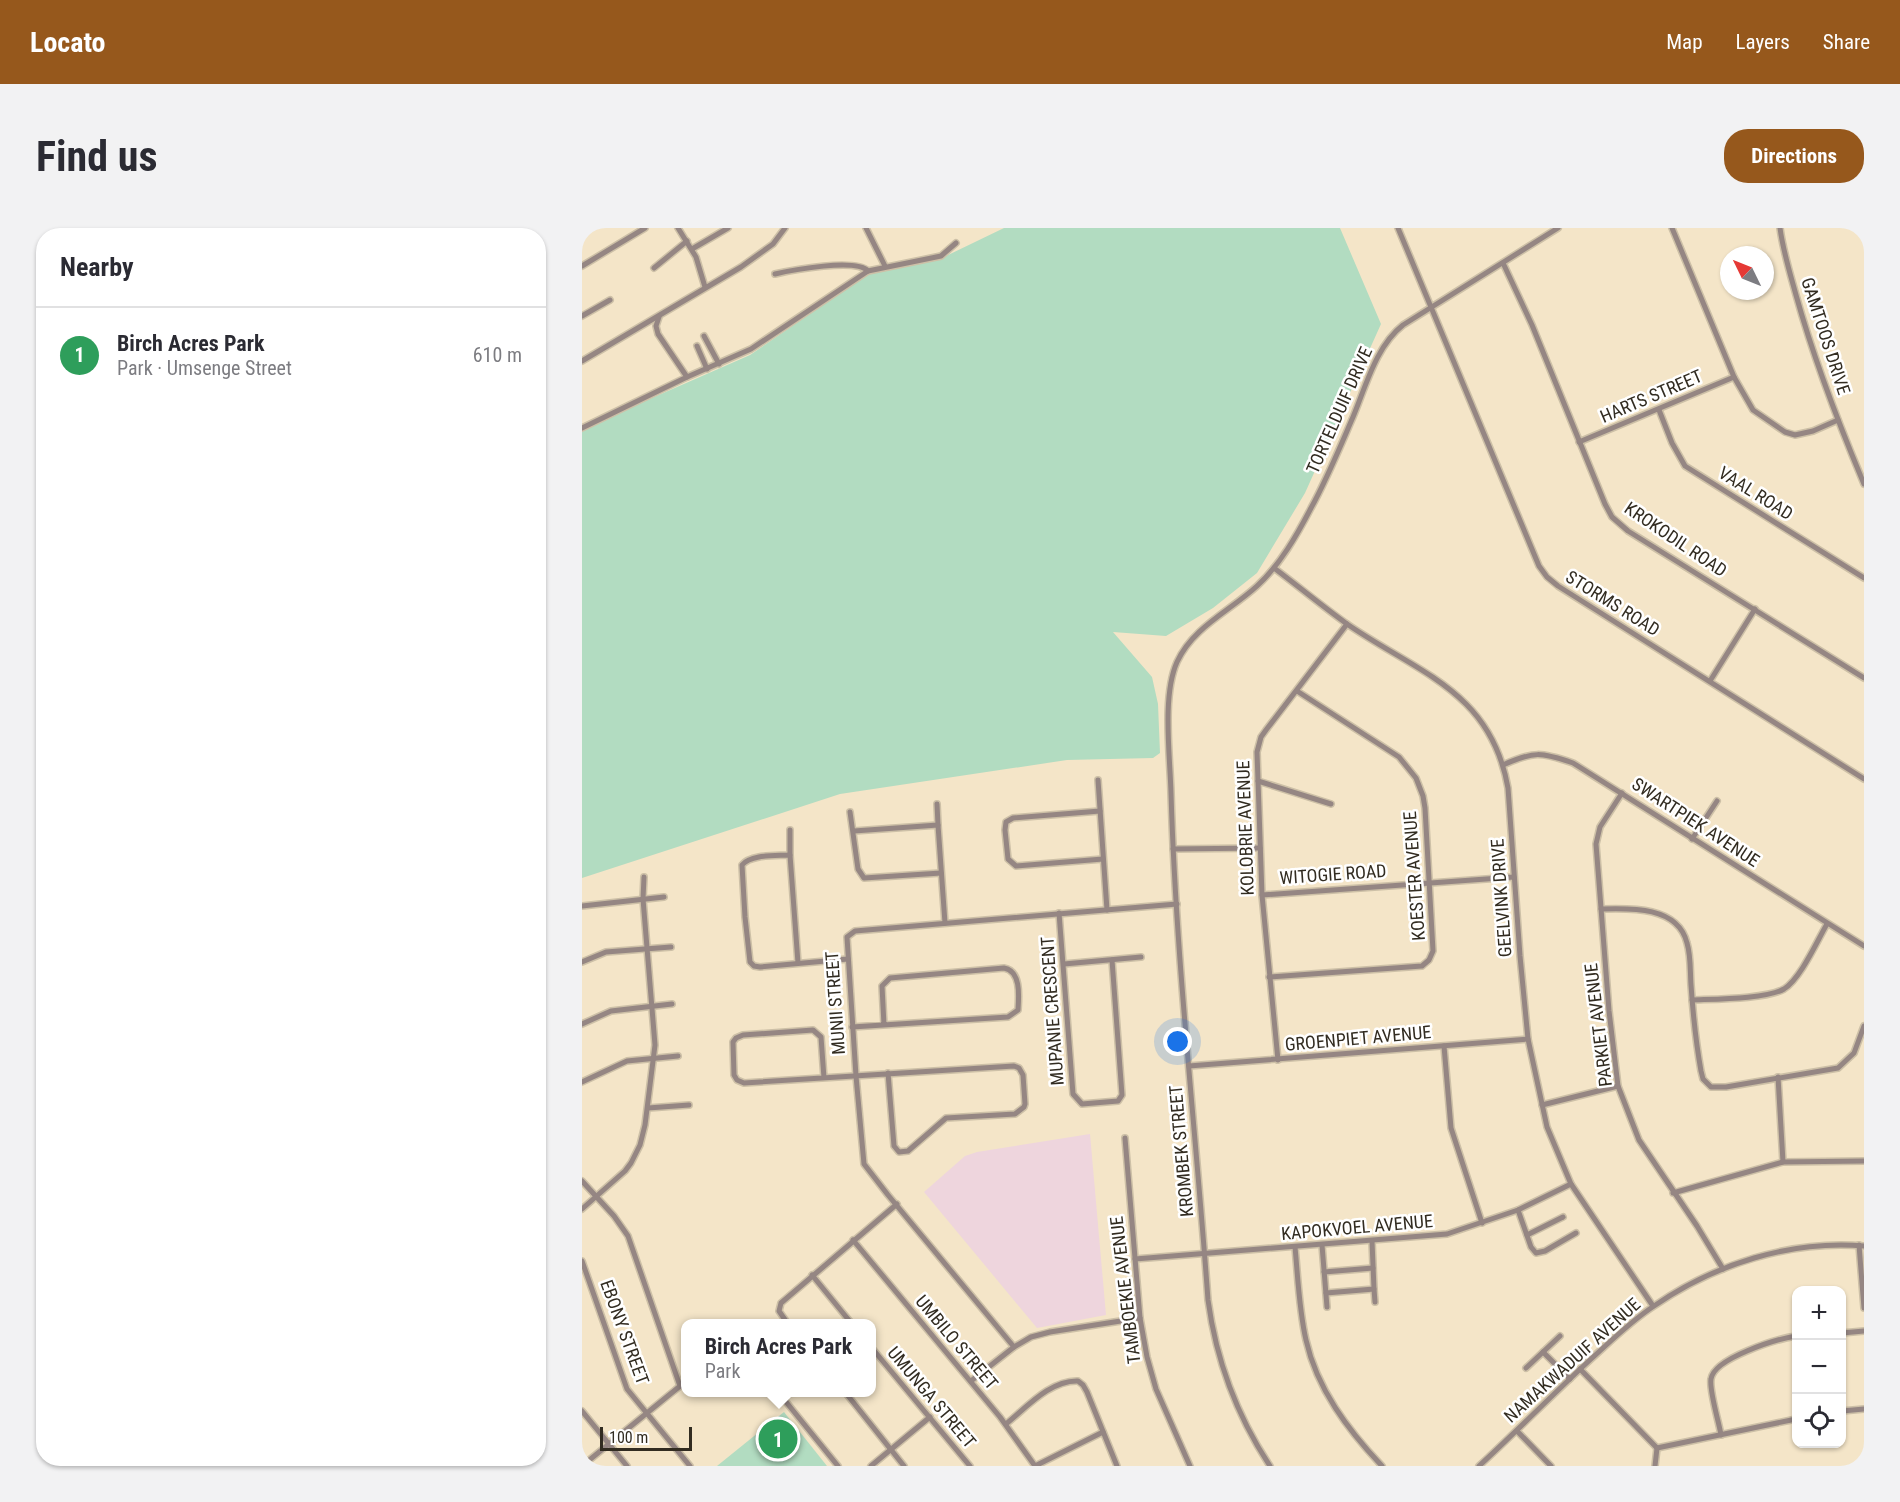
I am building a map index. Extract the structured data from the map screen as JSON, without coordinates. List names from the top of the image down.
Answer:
{
  "streets": {
    "street": [
      "GAMTOOS DRIVE",
      "HARTS STREET",
      "TORTELDUIF DRIVE",
      "VAAL ROAD",
      "KROKODIL ROAD",
      "STORMS ROAD",
      "SWARTPIEK AVENUE",
      "KOLOBRIE AVENUE",
      "WITOGIE ROAD",
      "KOESTER AVENUE",
      "GEELVINK DRIVE",
      "MUNII STREET",
      "MUPANIE CRESCENT",
      "PARKIET AVENUE",
      "GROENPIET AVENUE",
      "KROMBEK STREET",
      "KAPOKVOEL AVENUE",
      "TAMBOEKIE AVENUE",
      "EBONY STREET",
      "UMBILO STREET",
      "NAMAKWADUIF AVENUE",
      "UMUNGA STREET"
    ]
  },
  "crossings": [
    ["HARTS STREET", "VAAL ROAD"],
    ["HARTS STREET", "KROKODIL ROAD"],
    ["TORTELDUIF DRIVE", "KROKODIL ROAD"],
    ["TORTELDUIF DRIVE", "STORMS ROAD"],
    ["TORTELDUIF DRIVE", "GEELVINK DRIVE"],
    ["TORTELDUIF DRIVE", "KROMBEK STREET"],
    ["SWARTPIEK AVENUE", "GEELVINK DRIVE"],
    ["SWARTPIEK AVENUE", "PARKIET AVENUE"],
    ["KOLOBRIE AVENUE", "WITOGIE ROAD"],
    ["KOLOBRIE AVENUE", "KOESTER AVENUE"],
    ["KOLOBRIE AVENUE", "GEELVINK DRIVE"],
    ["KOLOBRIE AVENUE", "GROENPIET AVENUE"],
    ["WITOGIE ROAD", "KOESTER AVENUE"],
    ["WITOGIE ROAD", "GEELVINK DRIVE"],
    ["GEELVINK DRIVE", "GROENPIET AVENUE"],
    ["GEELVINK DRIVE", "KAPOKVOEL AVENUE"],
    ["GEELVINK DRIVE", "NAMAKWADUIF AVENUE"],
    ["MUNII STREET", "MUPANIE CRESCENT"],
    ["MUNII STREET", "KROMBEK STREET"],
    ["PARKIET AVENUE", "NAMAKWADUIF AVENUE"],
    ["GROENPIET AVENUE", "KROMBEK STREET"],
    ["KROMBEK STREET", "KAPOKVOEL AVENUE"],
    ["KAPOKVOEL AVENUE", "TAMBOEKIE AVENUE"]
  ],
  "scale_bar": "100 m",
  "north": "top left",
  "page": {
    "header": "Locato",
    "nav": ["Map", "Layers", "Share"],
    "buttons": "Directions",
    "title": "Find us",
    "heading": "Nearby",
    "list": [
      {
        "mark": "1",
        "name": "Birch Acres Park",
        "note": "Park · Umsenge Street",
        "value": "610 m"
      }
    ],
    "map_buttons": ["+", "−"],
    "popup": ["Birch Acres Park", "Park"],
    "pins": "1",
    "scale": "100 m"
  }
}
